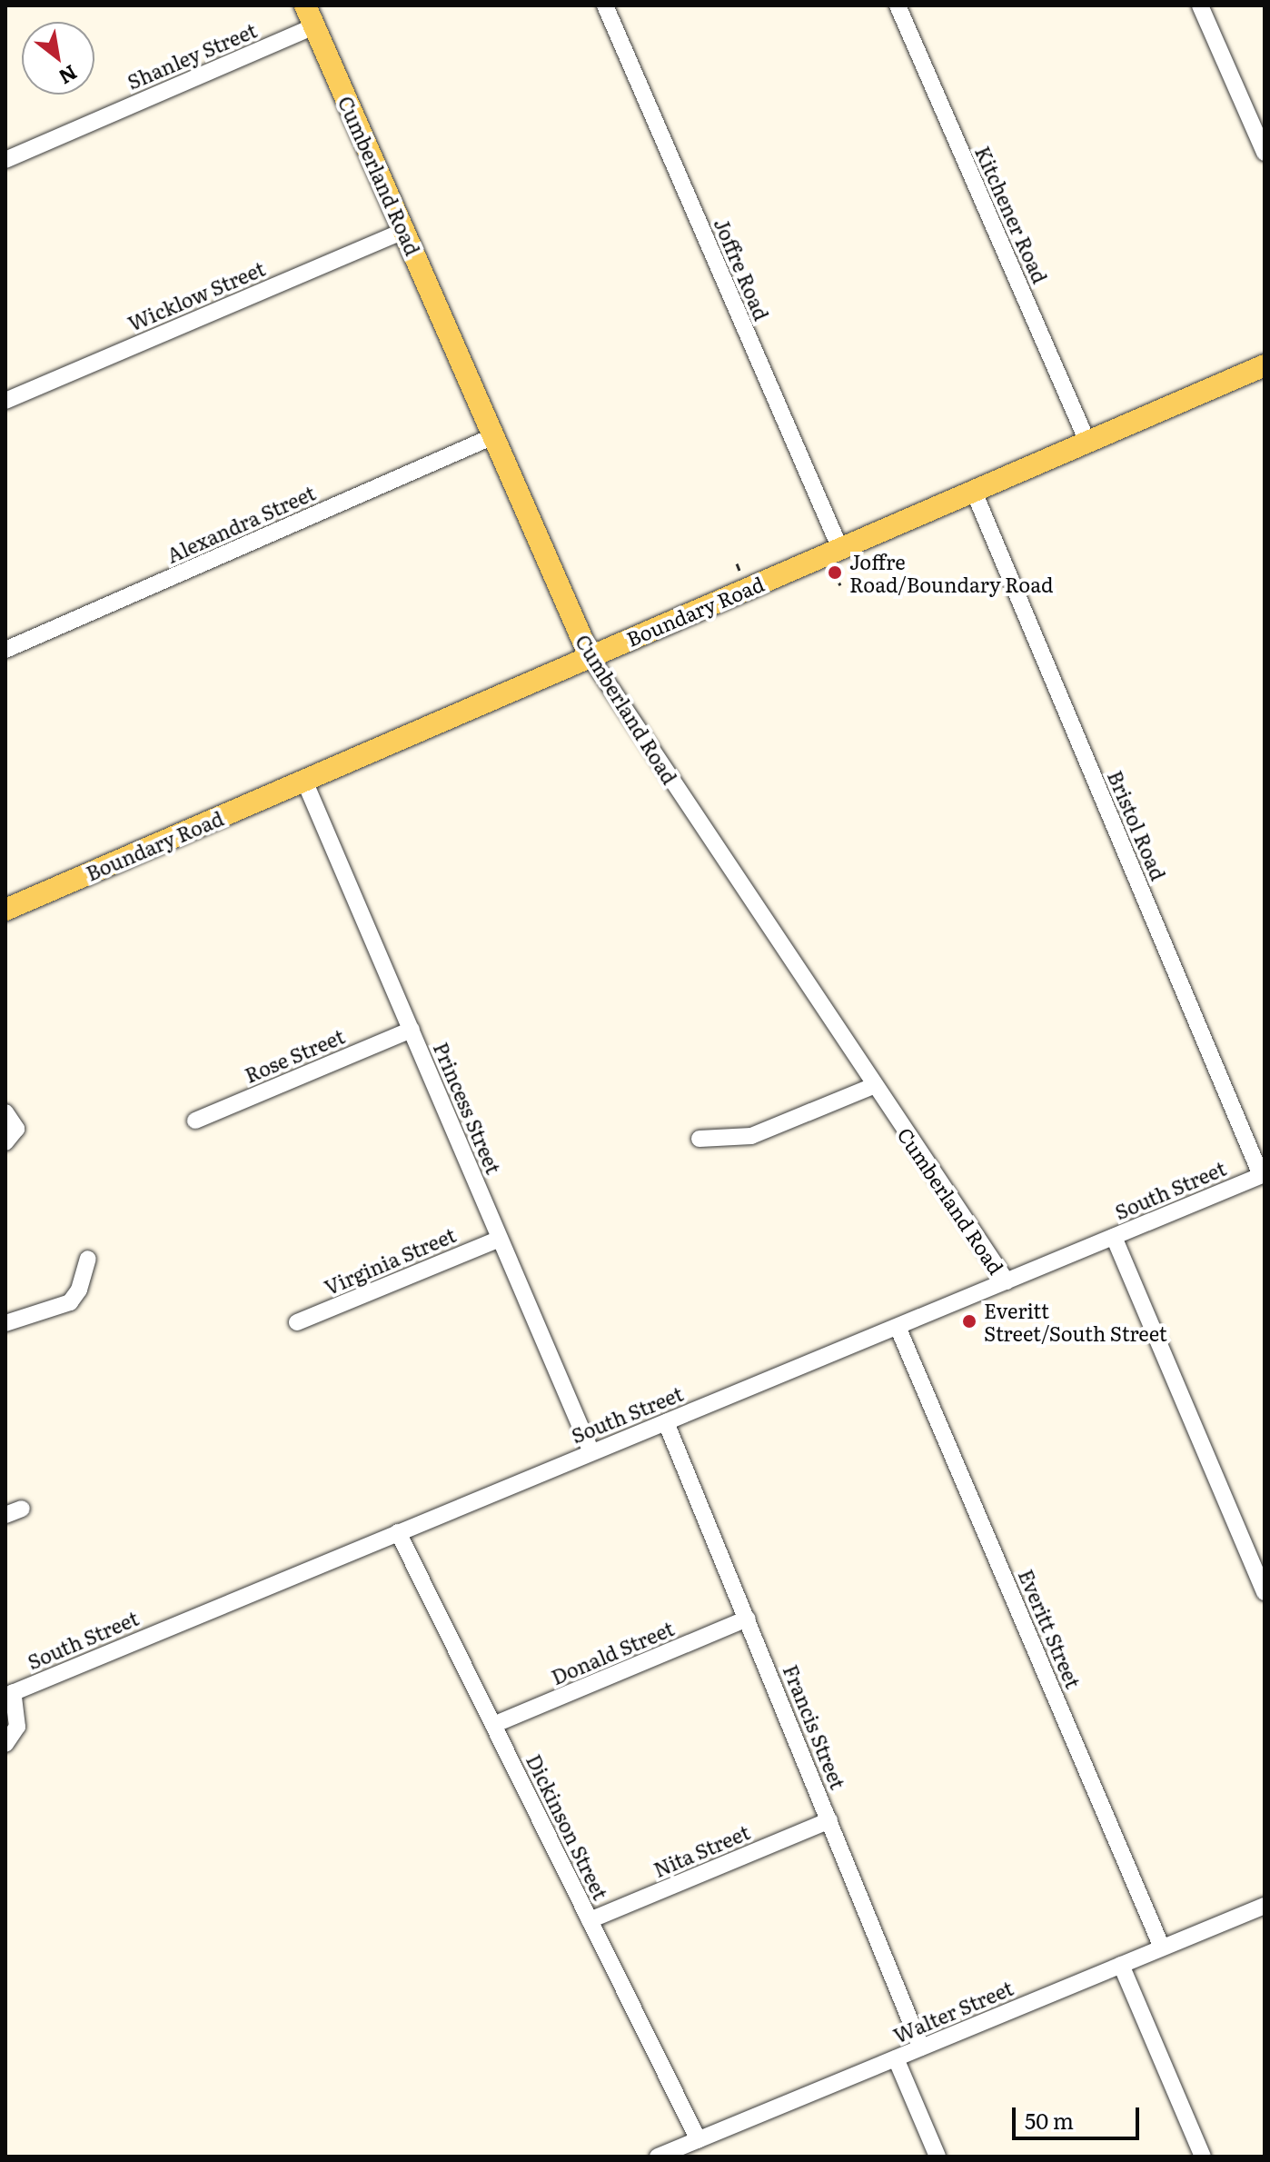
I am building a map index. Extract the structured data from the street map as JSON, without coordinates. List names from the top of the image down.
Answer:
{
  "streets": {
    "main road": ["Cumberland Road", "Boundary Road"],
    "street": [
      "Shanley Street",
      "Kitchener Road",
      "Joffre Road",
      "Wicklow Street",
      "Alexandra Street",
      "Bristol Road",
      "Rose Street",
      "Princess Street",
      "South Street",
      "Virginia Street",
      "Everitt Street",
      "Donald Street",
      "Francis Street",
      "Dickinson Street",
      "Nita Street",
      "Walter Street"
    ]
  },
  "crossings": [
    ["Shanley Street", "Cumberland Road"],
    ["Cumberland Road", "Wicklow Street"],
    ["Cumberland Road", "Alexandra Street"],
    ["Cumberland Road", "Boundary Road"],
    ["Cumberland Road", "South Street"],
    ["Kitchener Road", "Boundary Road"],
    ["Joffre Road", "Boundary Road"],
    ["Boundary Road", "Bristol Road"],
    ["Boundary Road", "Princess Street"],
    ["Bristol Road", "South Street"],
    ["Rose Street", "Princess Street"],
    ["Princess Street", "South Street"],
    ["Princess Street", "Virginia Street"],
    ["South Street", "Everitt Street"],
    ["South Street", "Francis Street"],
    ["South Street", "Dickinson Street"],
    ["Everitt Street", "Walter Street"],
    ["Donald Street", "Francis Street"],
    ["Donald Street", "Dickinson Street"],
    ["Francis Street", "Nita Street"],
    ["Francis Street", "Walter Street"],
    ["Dickinson Street", "Nita Street"],
    ["Dickinson Street", "Walter Street"]
  ],
  "places": ["Joffre Road/Boundary Road", "Everitt Street/South Street"],
  "scale_bar": "50 m",
  "north": "bottom right"
}
